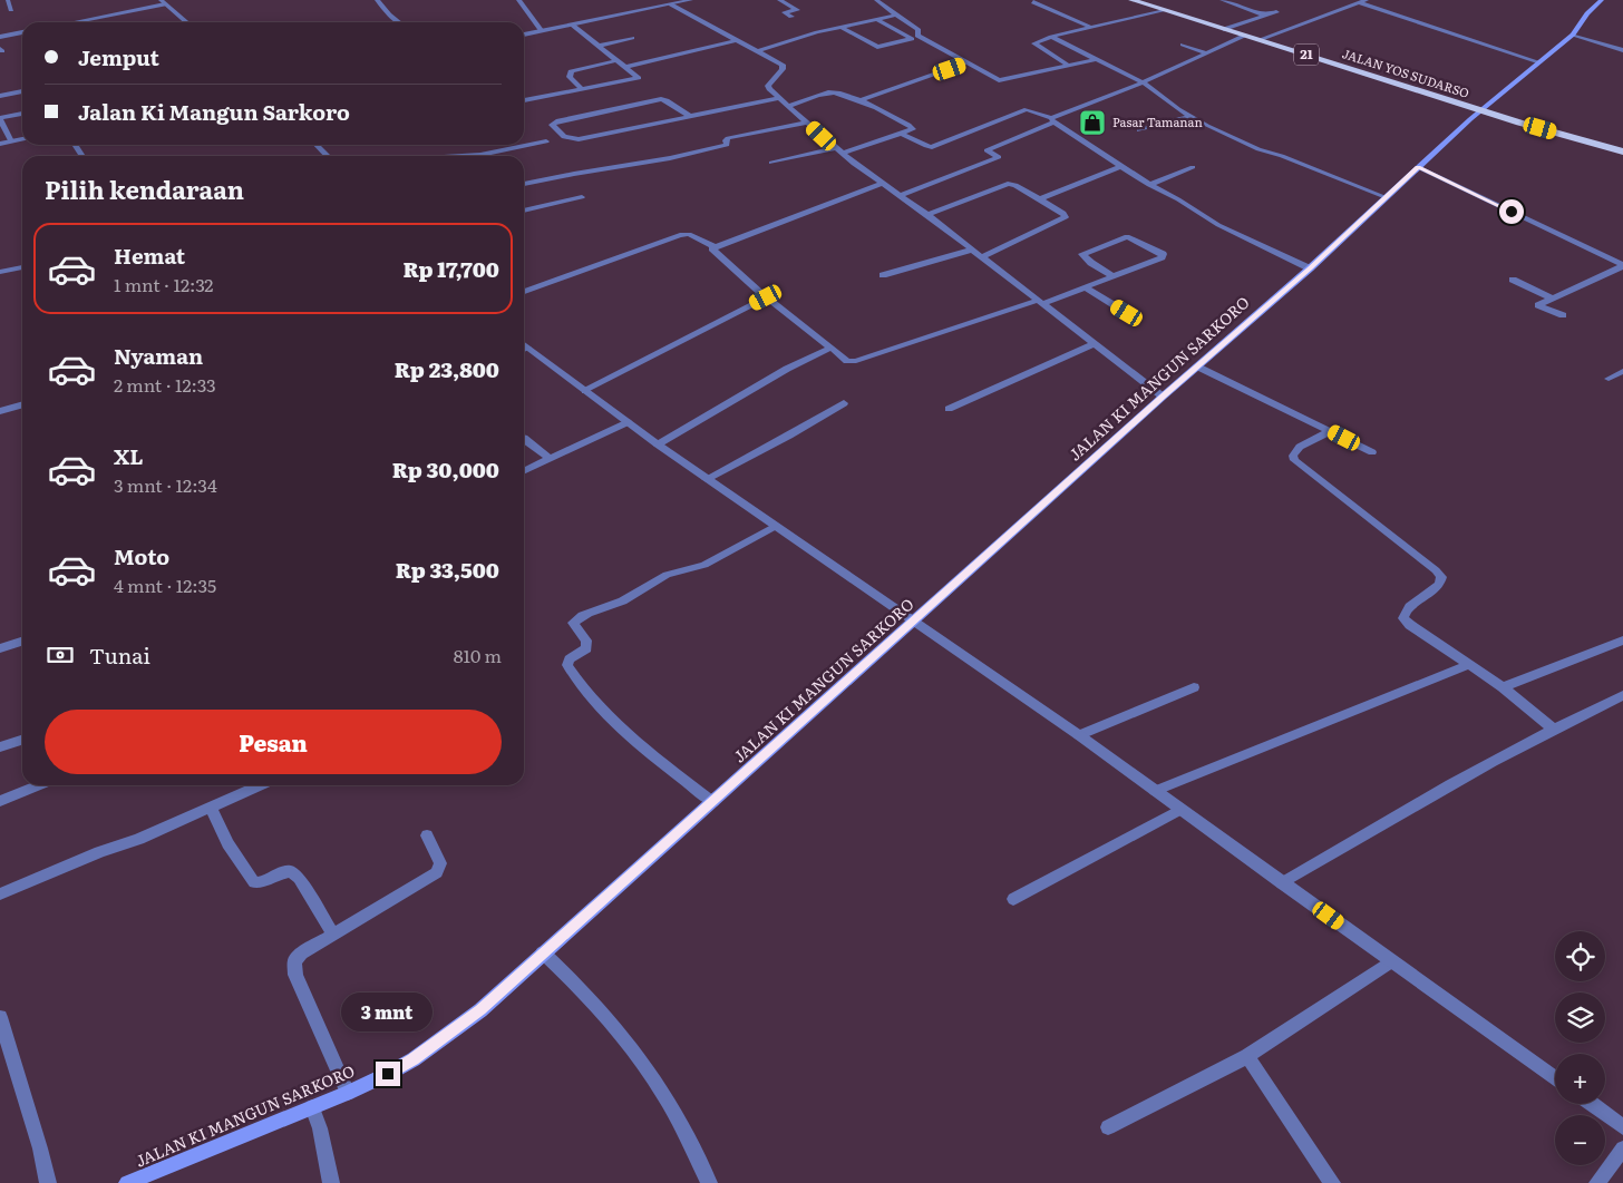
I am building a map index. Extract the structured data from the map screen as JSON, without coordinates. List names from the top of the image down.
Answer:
{
  "streets": {
    "highway": ["21", "JALAN YOS SUDARSO"],
    "main road": ["JALAN KI MANGUN SARKORO"]
  },
  "crossings": [
    ["21", "JALAN YOS SUDARSO"],
    ["21", "JALAN KI MANGUN SARKORO"],
    ["JALAN YOS SUDARSO", "JALAN KI MANGUN SARKORO"]
  ],
  "places": {
    "shop": ["Pasar Tamanan"]
  },
  "page": {
    "banner": ["Jemput", "Jalan Ki Mangun Sarkoro"],
    "heading": "Pilih kendaraan",
    "list": [
      {
        "name": "Hemat",
        "note": "1 mnt · 12:32",
        "value": "Rp 17,700"
      },
      {
        "name": "Nyaman",
        "note": "2 mnt · 12:33",
        "value": "Rp 23,800"
      },
      {
        "name": "XL",
        "note": "3 mnt · 12:34",
        "value": "Rp 30,000"
      },
      {
        "name": "Moto",
        "note": "4 mnt · 12:35",
        "value": "Rp 33,500"
      }
    ],
    "pay": ["Tunai", "810 m"],
    "buttons": "Pesan",
    "map_buttons": ["+", "−"],
    "bubble": "3 mnt"
  }
}
